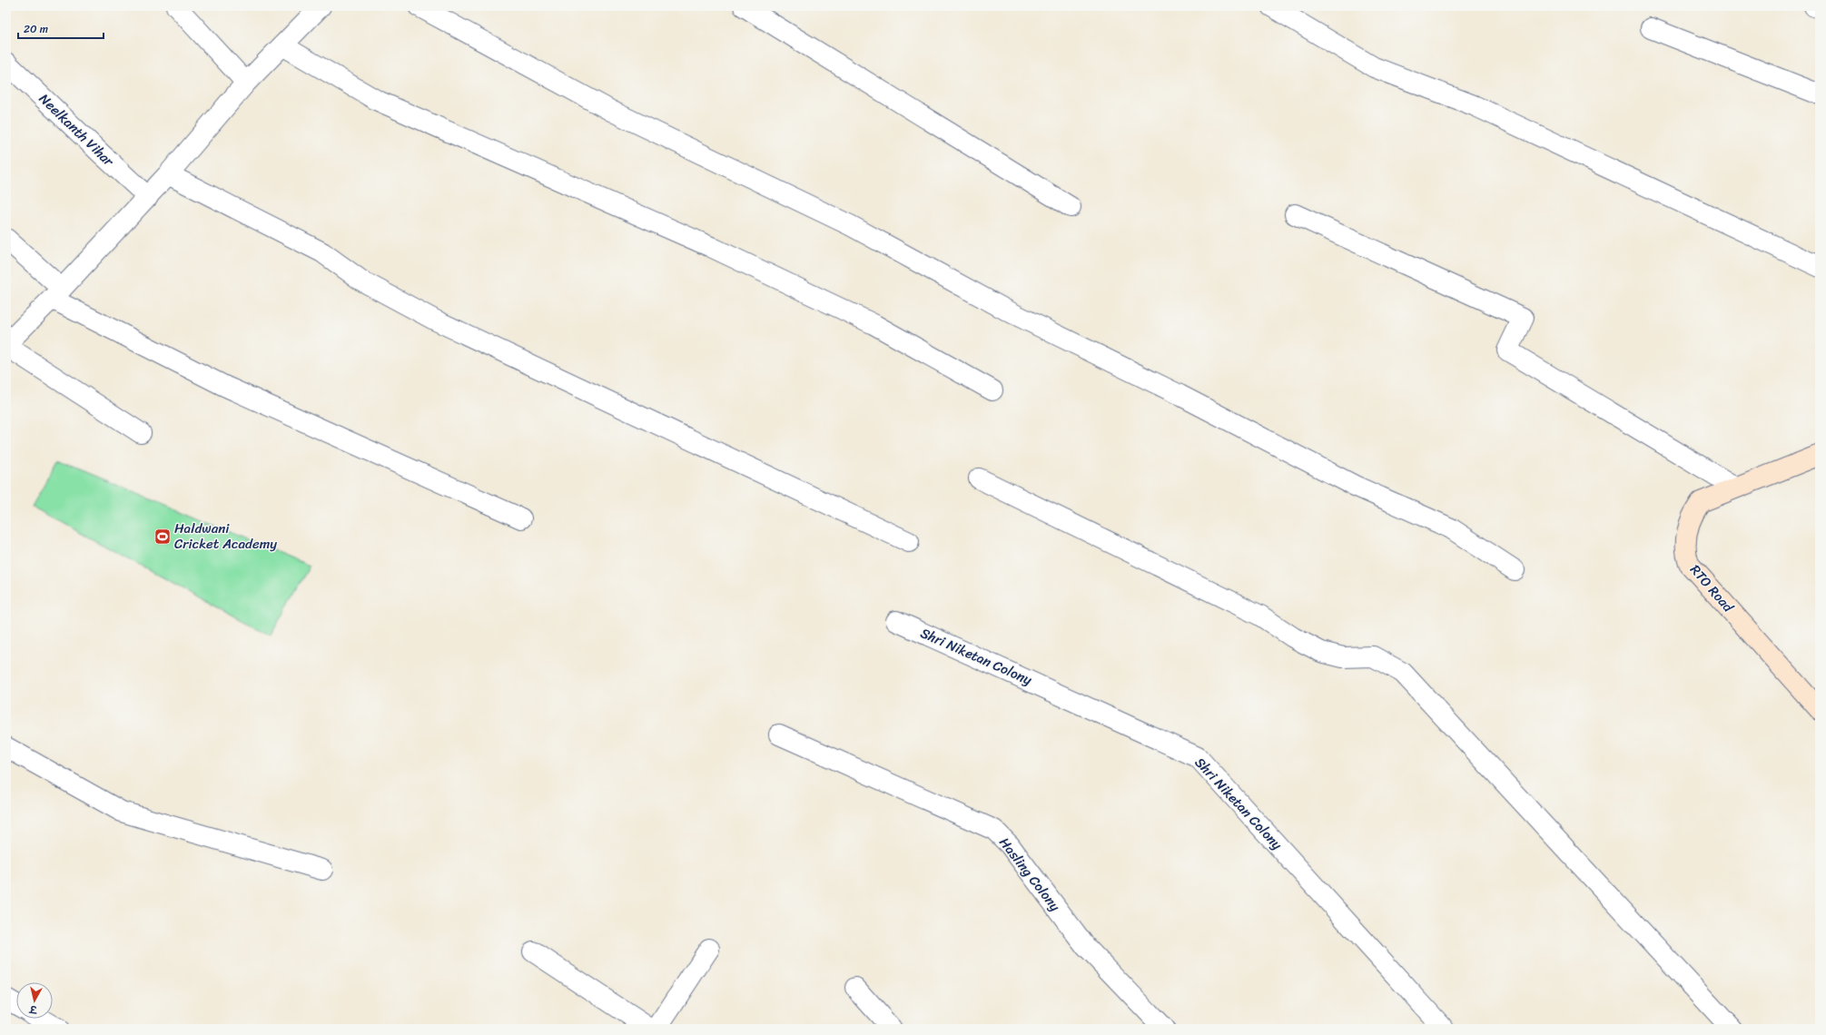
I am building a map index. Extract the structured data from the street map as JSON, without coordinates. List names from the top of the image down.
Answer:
{
  "streets": {
    "street": [
      "Neelkanth Vihar",
      "RTO Road",
      "Shri Niketan Colony",
      "Hasling Colony"
    ]
  },
  "places": {
    "sports": ["Haldwani Cricket Academy"]
  },
  "scale_bar": "20 m",
  "north": "bottom"
}
